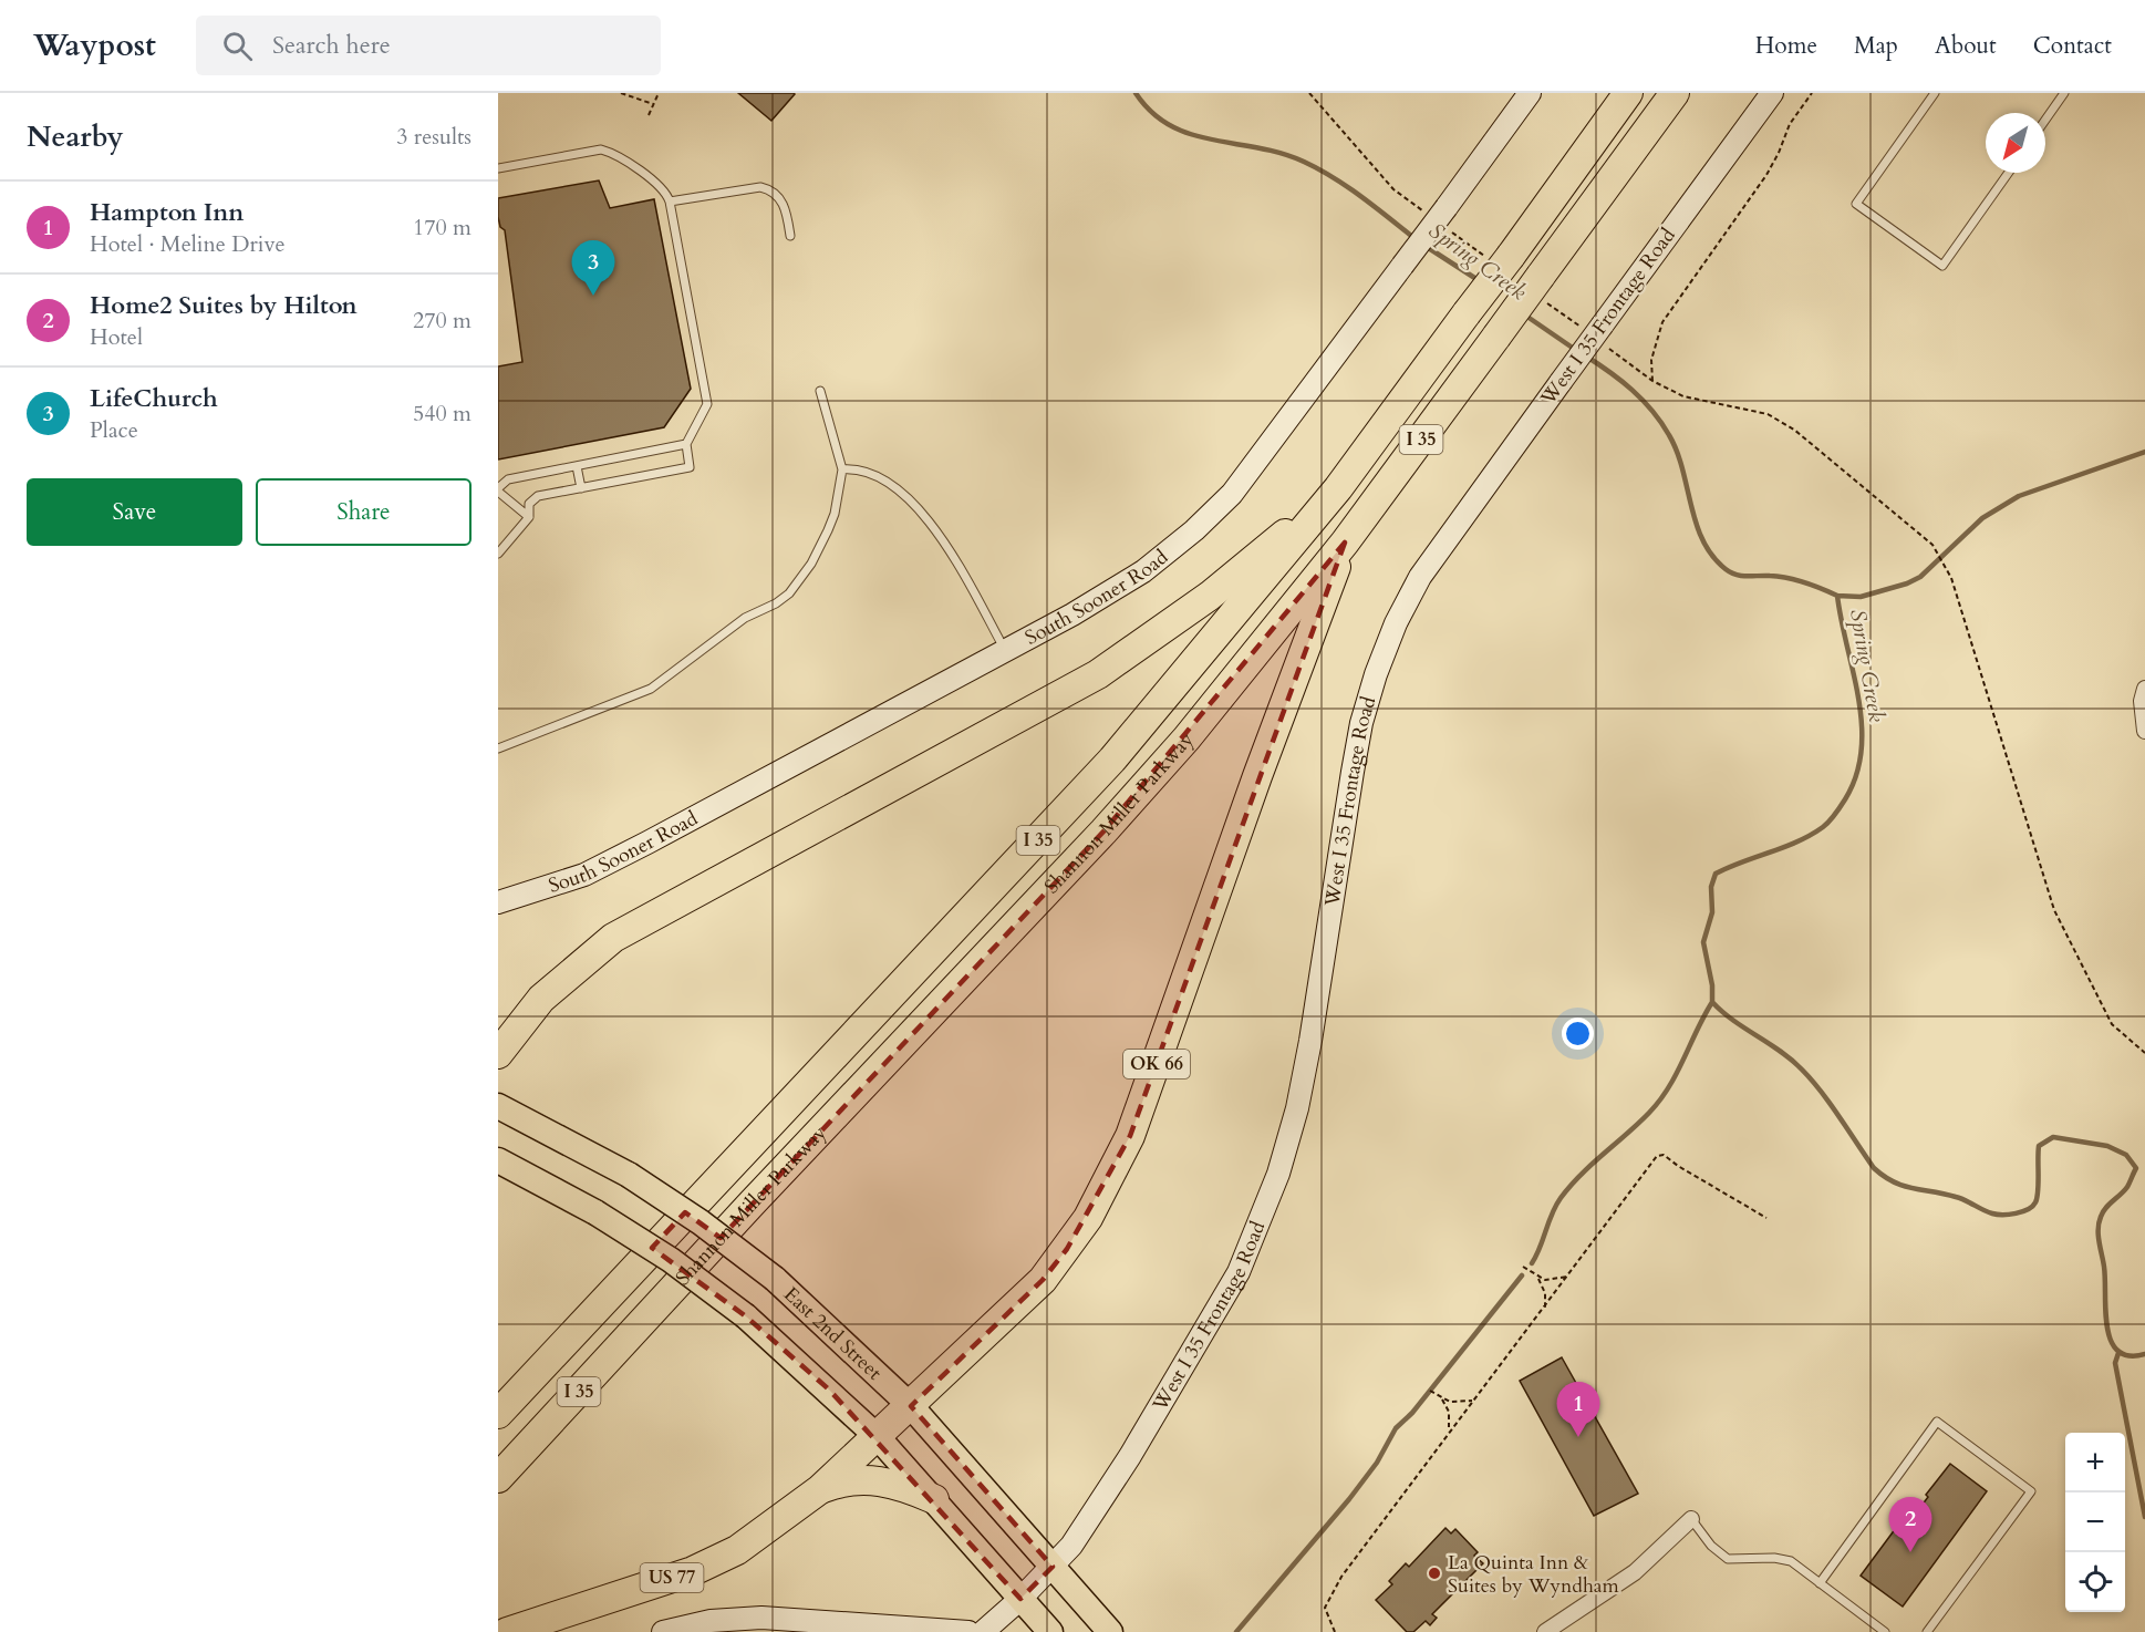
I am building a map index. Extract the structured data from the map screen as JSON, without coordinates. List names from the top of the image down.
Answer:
{
  "streets": {
    "highway": [
      "I 35",
      "Shannon Miller Parkway",
      "OK 66",
      "US 77"
    ],
    "main road": ["East 2nd Street"],
    "street": ["West I 35 Frontage Road", "South Sooner Road"]
  },
  "crossings": [
    ["West I 35 Frontage Road", "East 2nd Street"],
    ["Shannon Miller Parkway", "OK 66"],
    ["OK 66", "East 2nd Street"]
  ],
  "water": ["Spring Creek"],
  "places": ["La Quinta Inn & Suites by Wyndham"],
  "north": "bottom left",
  "page": {
    "header": "Waypost",
    "search": "Search here",
    "nav": [
      "Home",
      "Map",
      "About",
      "Contact"
    ],
    "heading": ["Nearby", "3 results"],
    "list": [
      {
        "mark": "1",
        "name": "Hampton Inn",
        "note": "Hotel · Meline Drive",
        "value": "170 m"
      },
      {
        "mark": "2",
        "name": "Home2 Suites by Hilton",
        "note": "Hotel",
        "value": "270 m"
      },
      {
        "mark": "3",
        "name": "LifeChurch",
        "note": "Place",
        "value": "540 m"
      }
    ],
    "pins": ["3", "1", "2"],
    "buttons": ["Save", "Share"],
    "map_buttons": ["+", "−"]
  }
}
